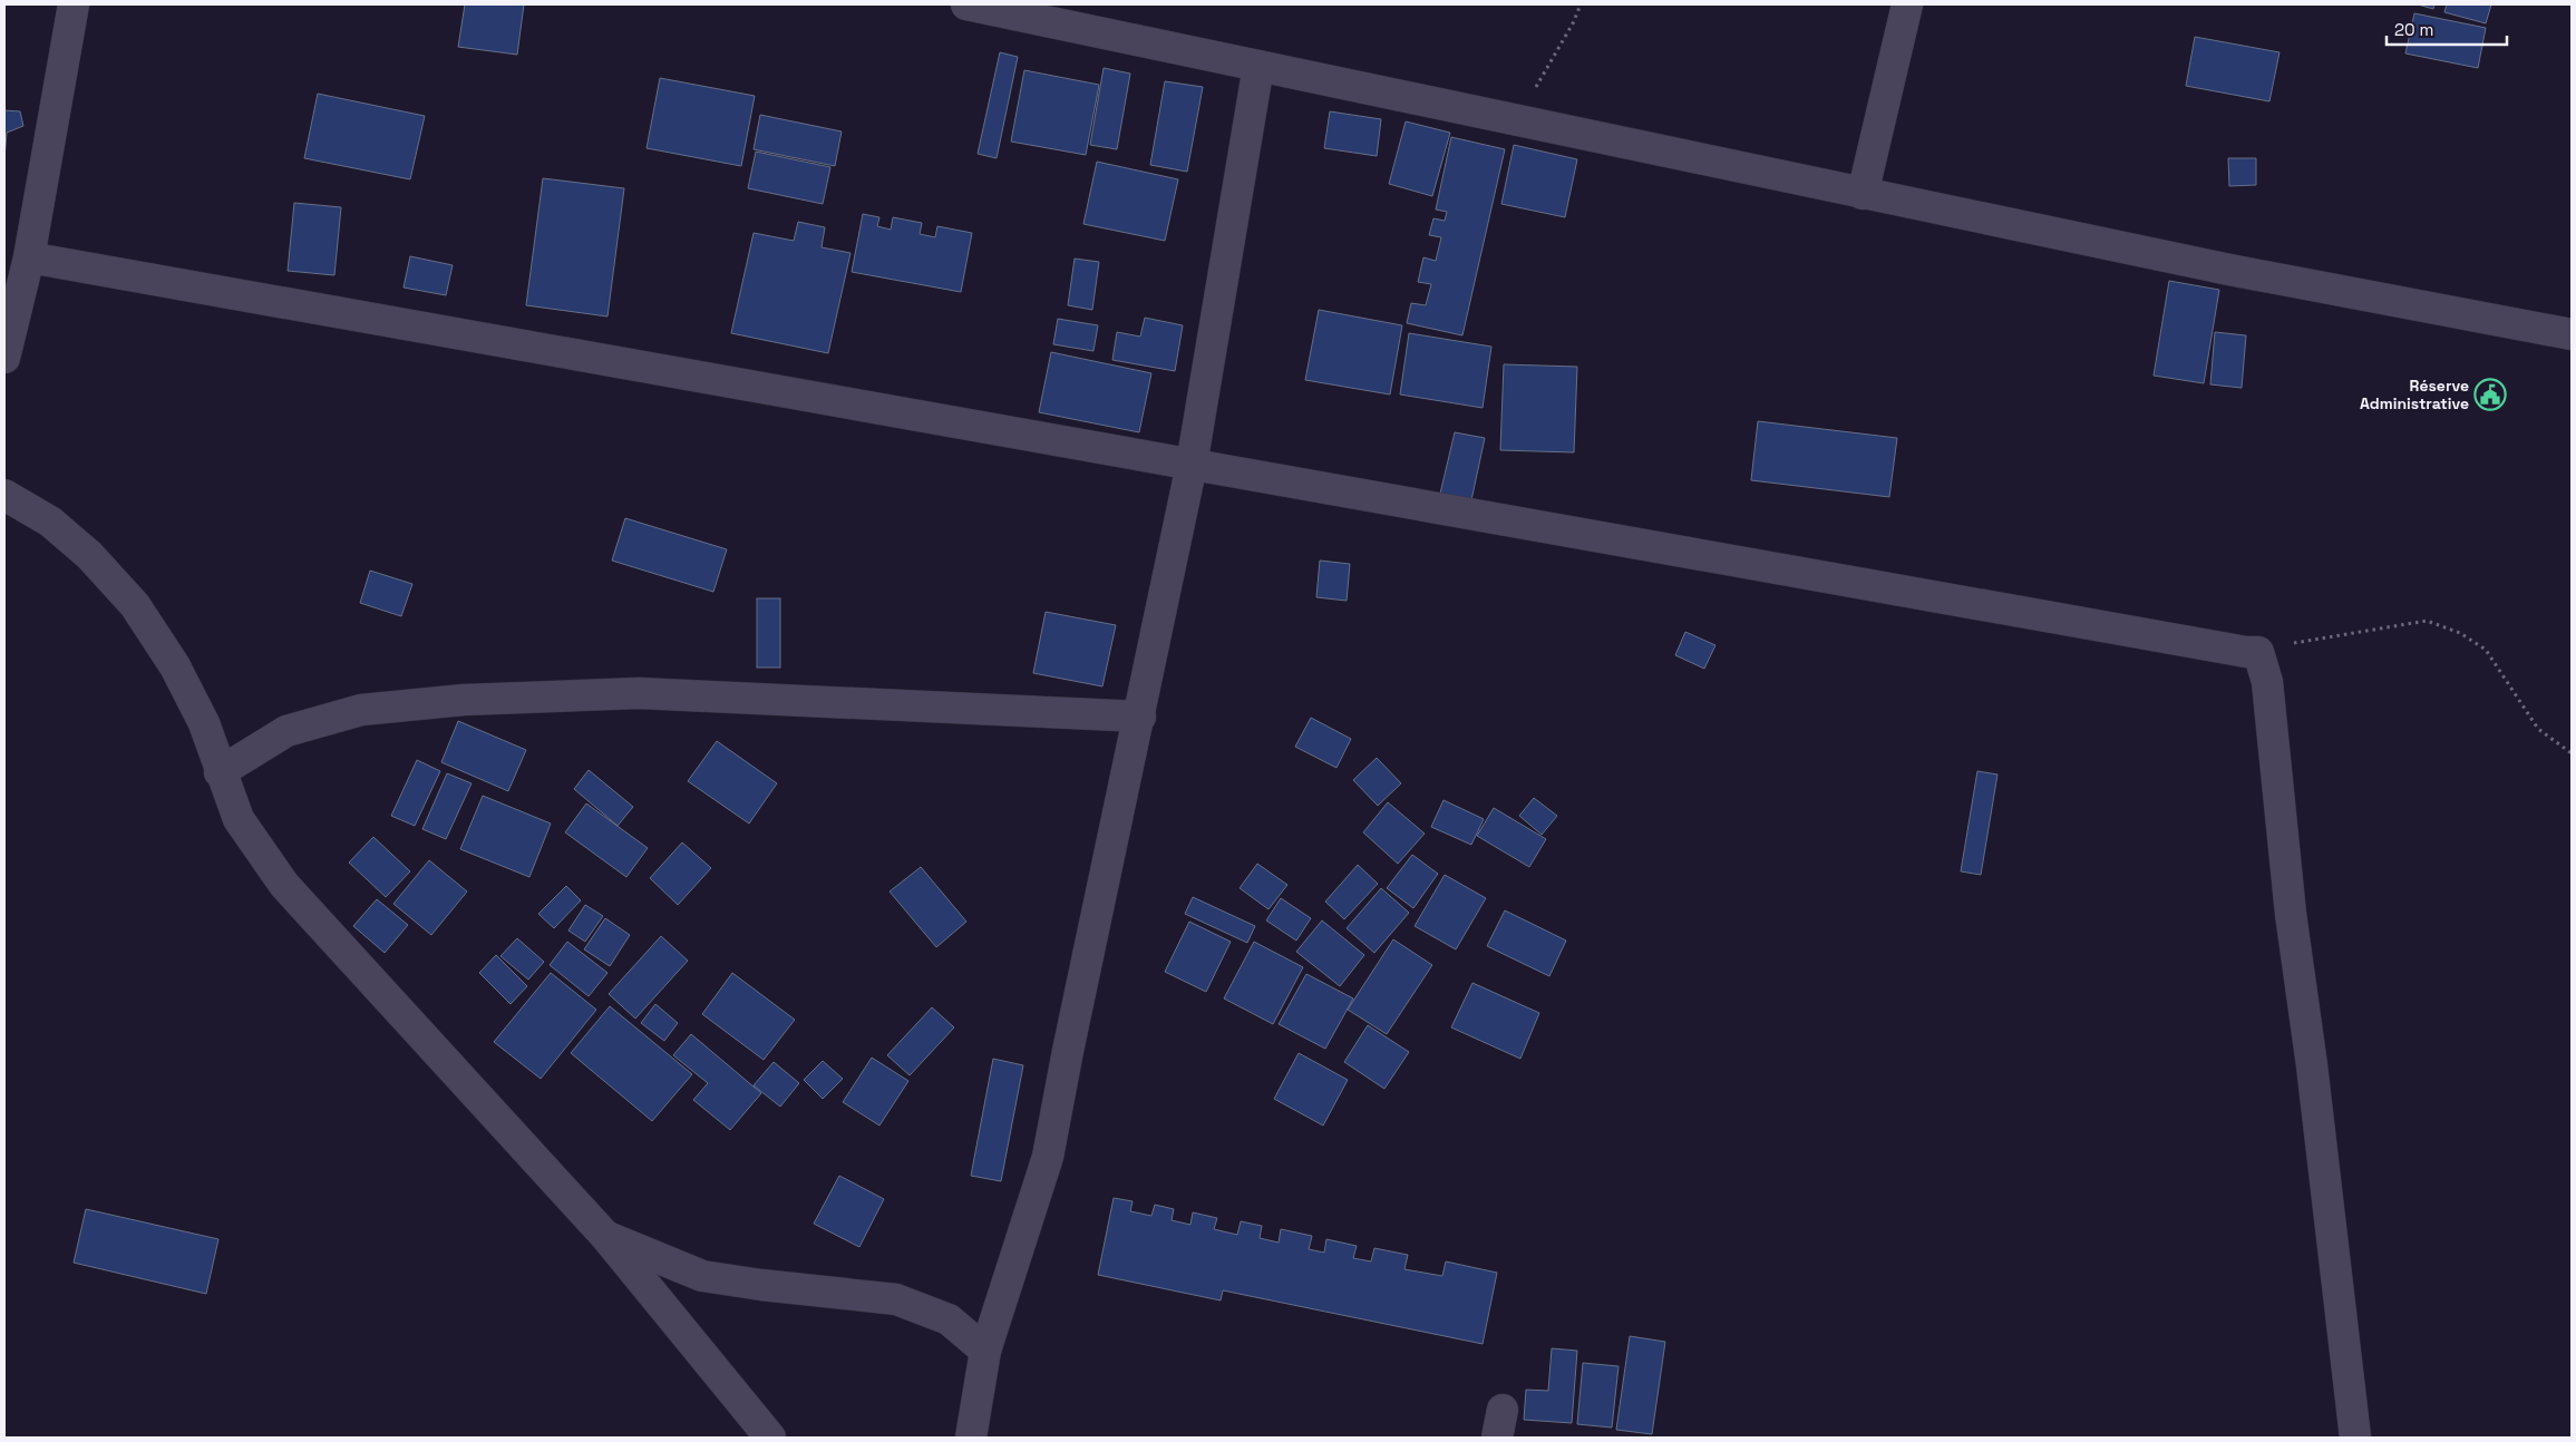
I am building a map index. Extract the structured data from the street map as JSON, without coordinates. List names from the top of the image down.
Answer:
{
  "places": {
    "public building": ["Réserve Administrative"]
  },
  "scale_bar": "20 m"
}
